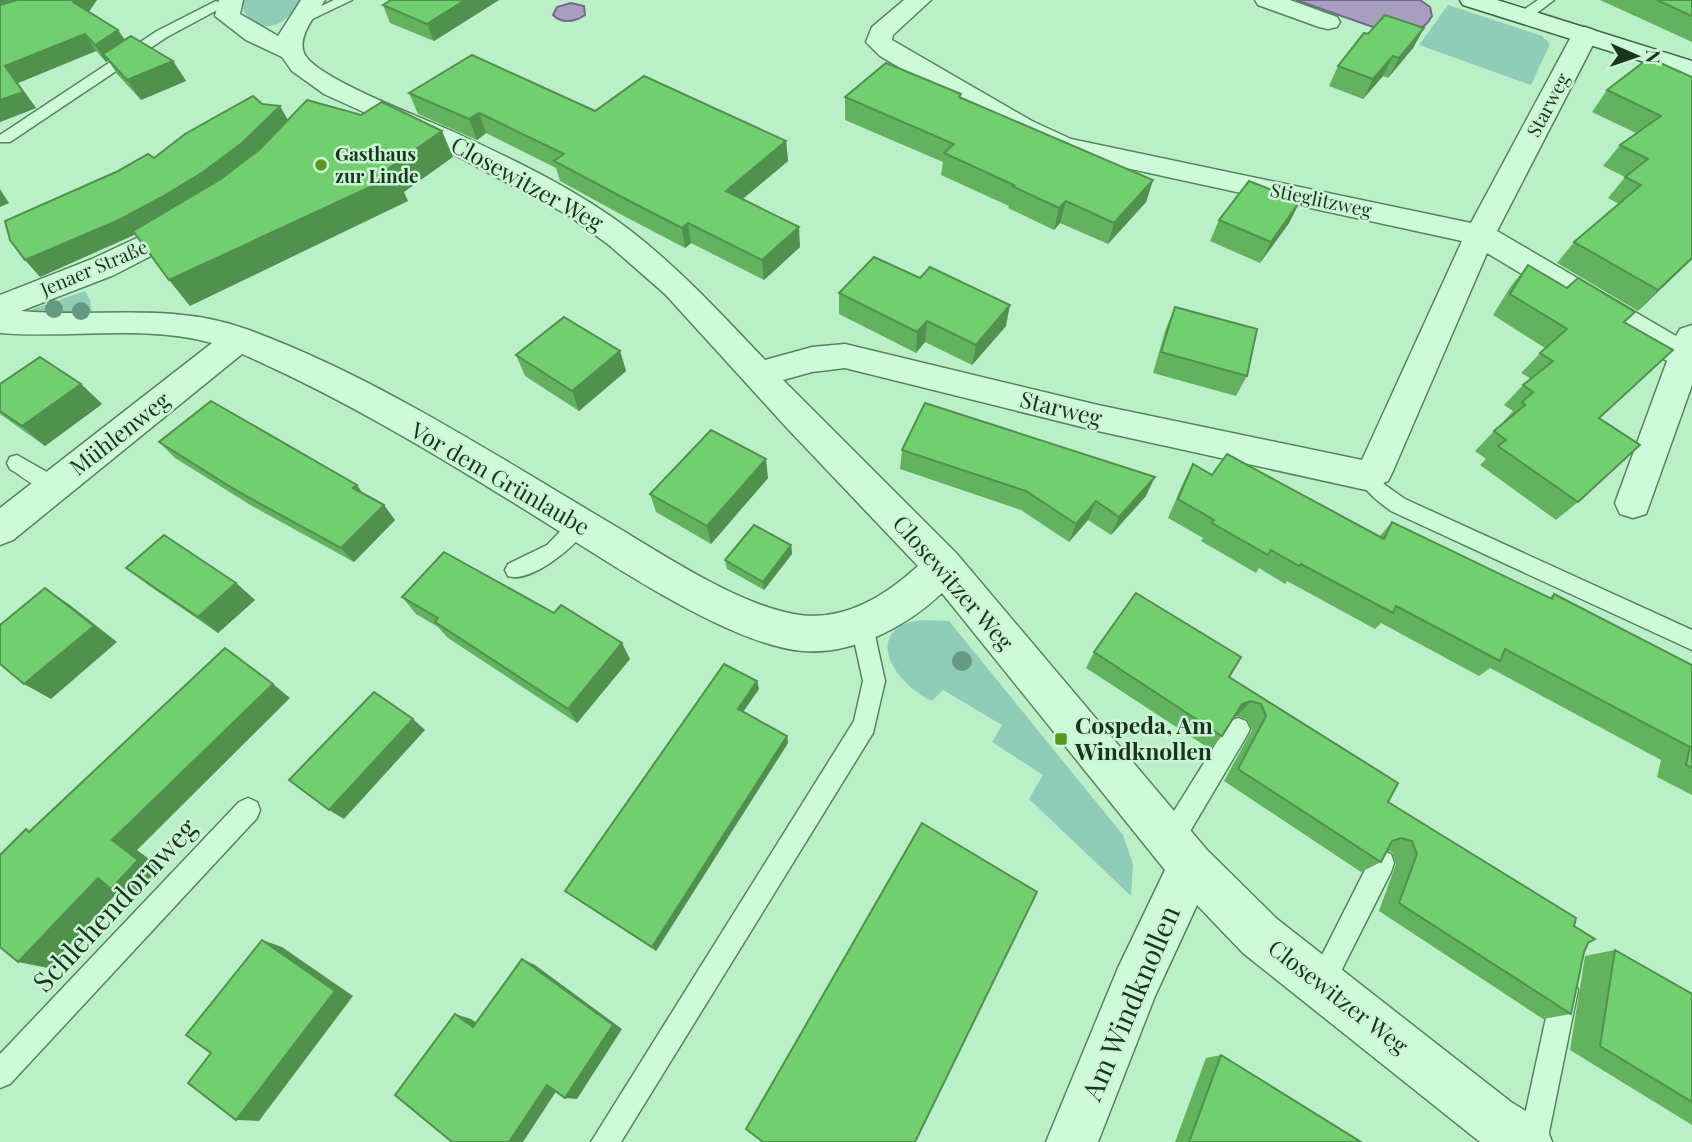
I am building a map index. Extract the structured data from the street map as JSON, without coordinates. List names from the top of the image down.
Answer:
{
  "streets": {
    "street": [
      "Starweg",
      "Closewitzer Weg",
      "Stieglitzweg",
      "Jenaer Straße",
      "Mühlenweg",
      "Vor dem Grünlaube",
      "Am Windknollen"
    ],
    "lane": ["Schlehendornweg"]
  },
  "crossings": [
    ["Starweg", "Closewitzer Weg"],
    ["Starweg", "Stieglitzweg"],
    ["Closewitzer Weg", "Vor dem Grünlaube"],
    ["Closewitzer Weg", "Am Windknollen"],
    ["Mühlenweg", "Vor dem Grünlaube"]
  ],
  "places": {
    "other": ["Gasthaus zur Linde"],
    "transit": ["Cospeda, Am Windknollen"]
  },
  "north": "right"
}
